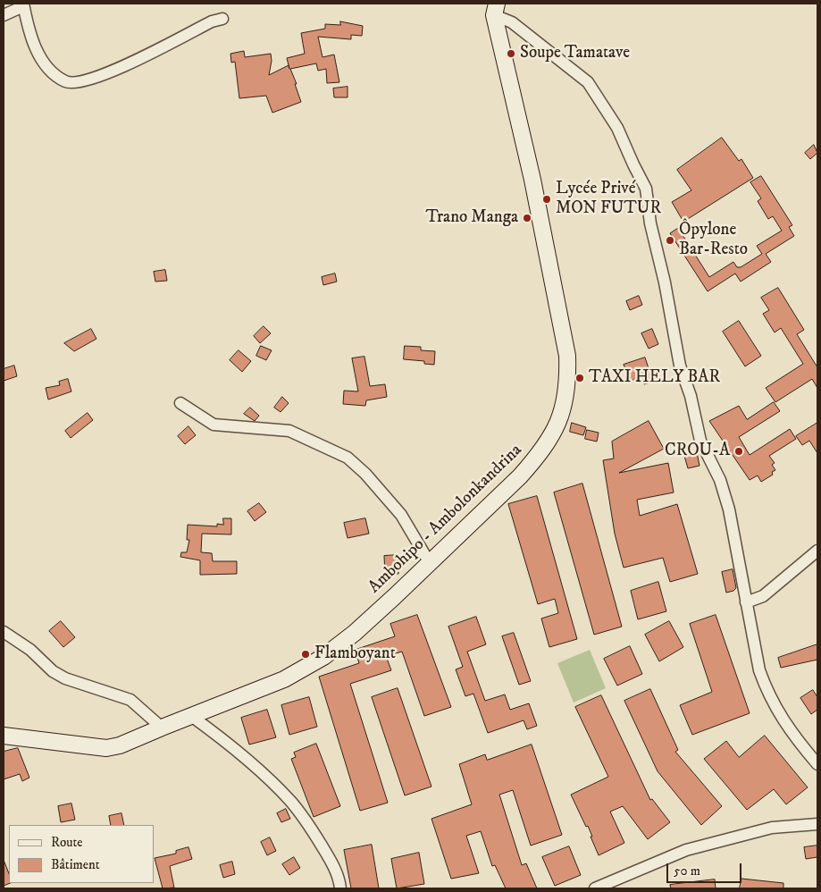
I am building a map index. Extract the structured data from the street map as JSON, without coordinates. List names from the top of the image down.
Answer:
{
  "streets": {
    "street": ["Ambohipo - Ambolonkandrina"]
  },
  "places": [
    "Soupe Tamatave",
    "Lycée Privé MON FUTUR",
    "Trano Manga",
    "Ôpylone Bar-Resto",
    "TAXI HELY BAR",
    "CROU-A",
    "Flamboyant"
  ],
  "legend": ["Route", "Bâtiment"],
  "scale_bar": "50 m"
}
